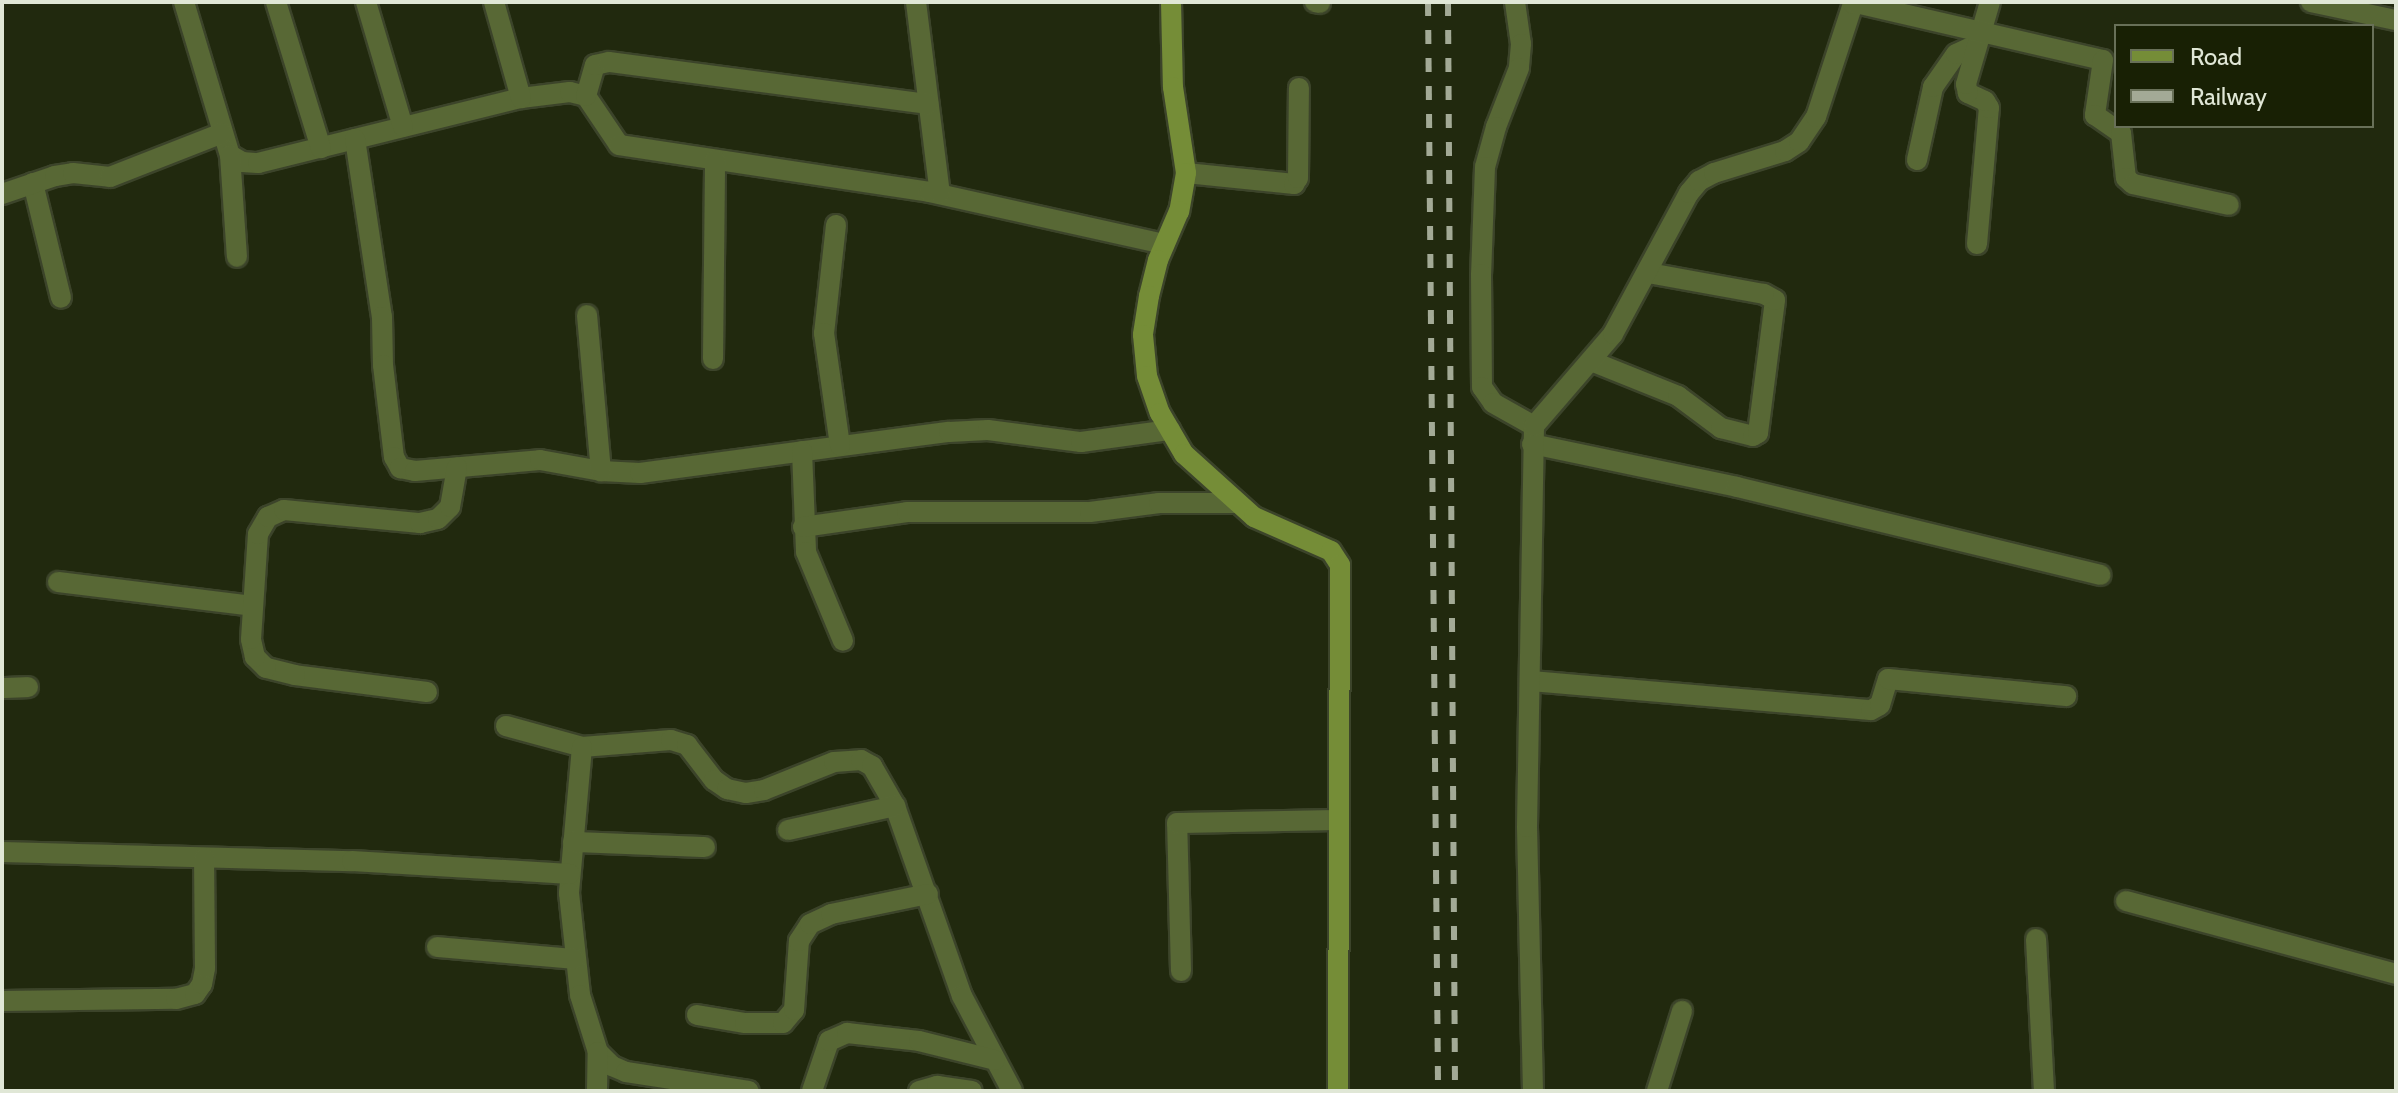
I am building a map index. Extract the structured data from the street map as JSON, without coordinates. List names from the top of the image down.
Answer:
{
  "legend": ["Road", "Railway"]
}
